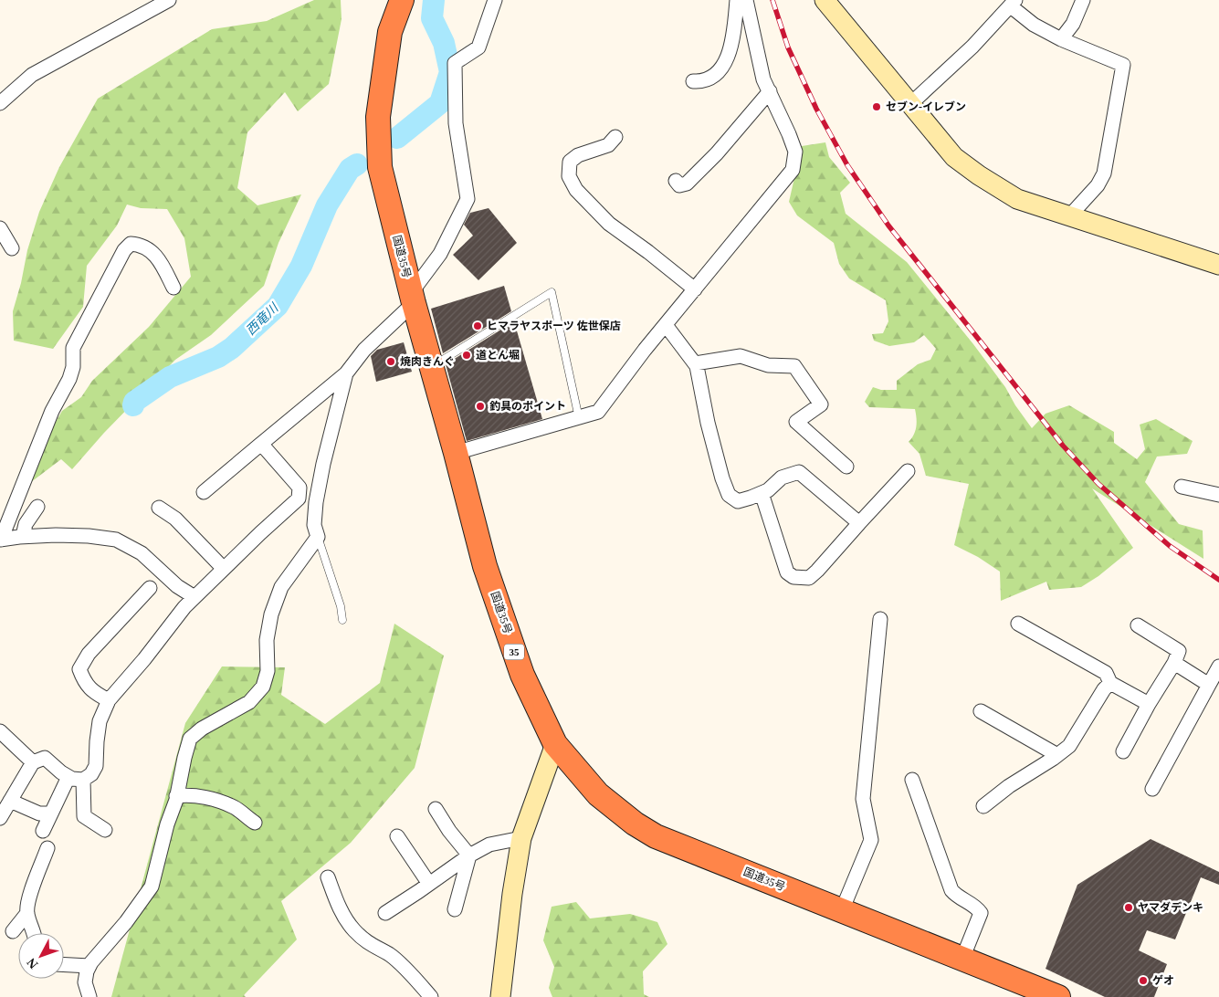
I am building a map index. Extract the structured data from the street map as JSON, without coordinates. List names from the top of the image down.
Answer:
{
  "streets": {
    "highway": ["国道35号", "35"]
  },
  "water": ["西竜川"],
  "places": [
    "セブン-イレブン",
    "ヒマラヤスポーツ 佐世保店",
    "道とん堀",
    "焼肉きんぐ",
    "釣具のポイント",
    "ヤマダデンキ",
    "ゲオ"
  ],
  "north": "bottom left"
}
